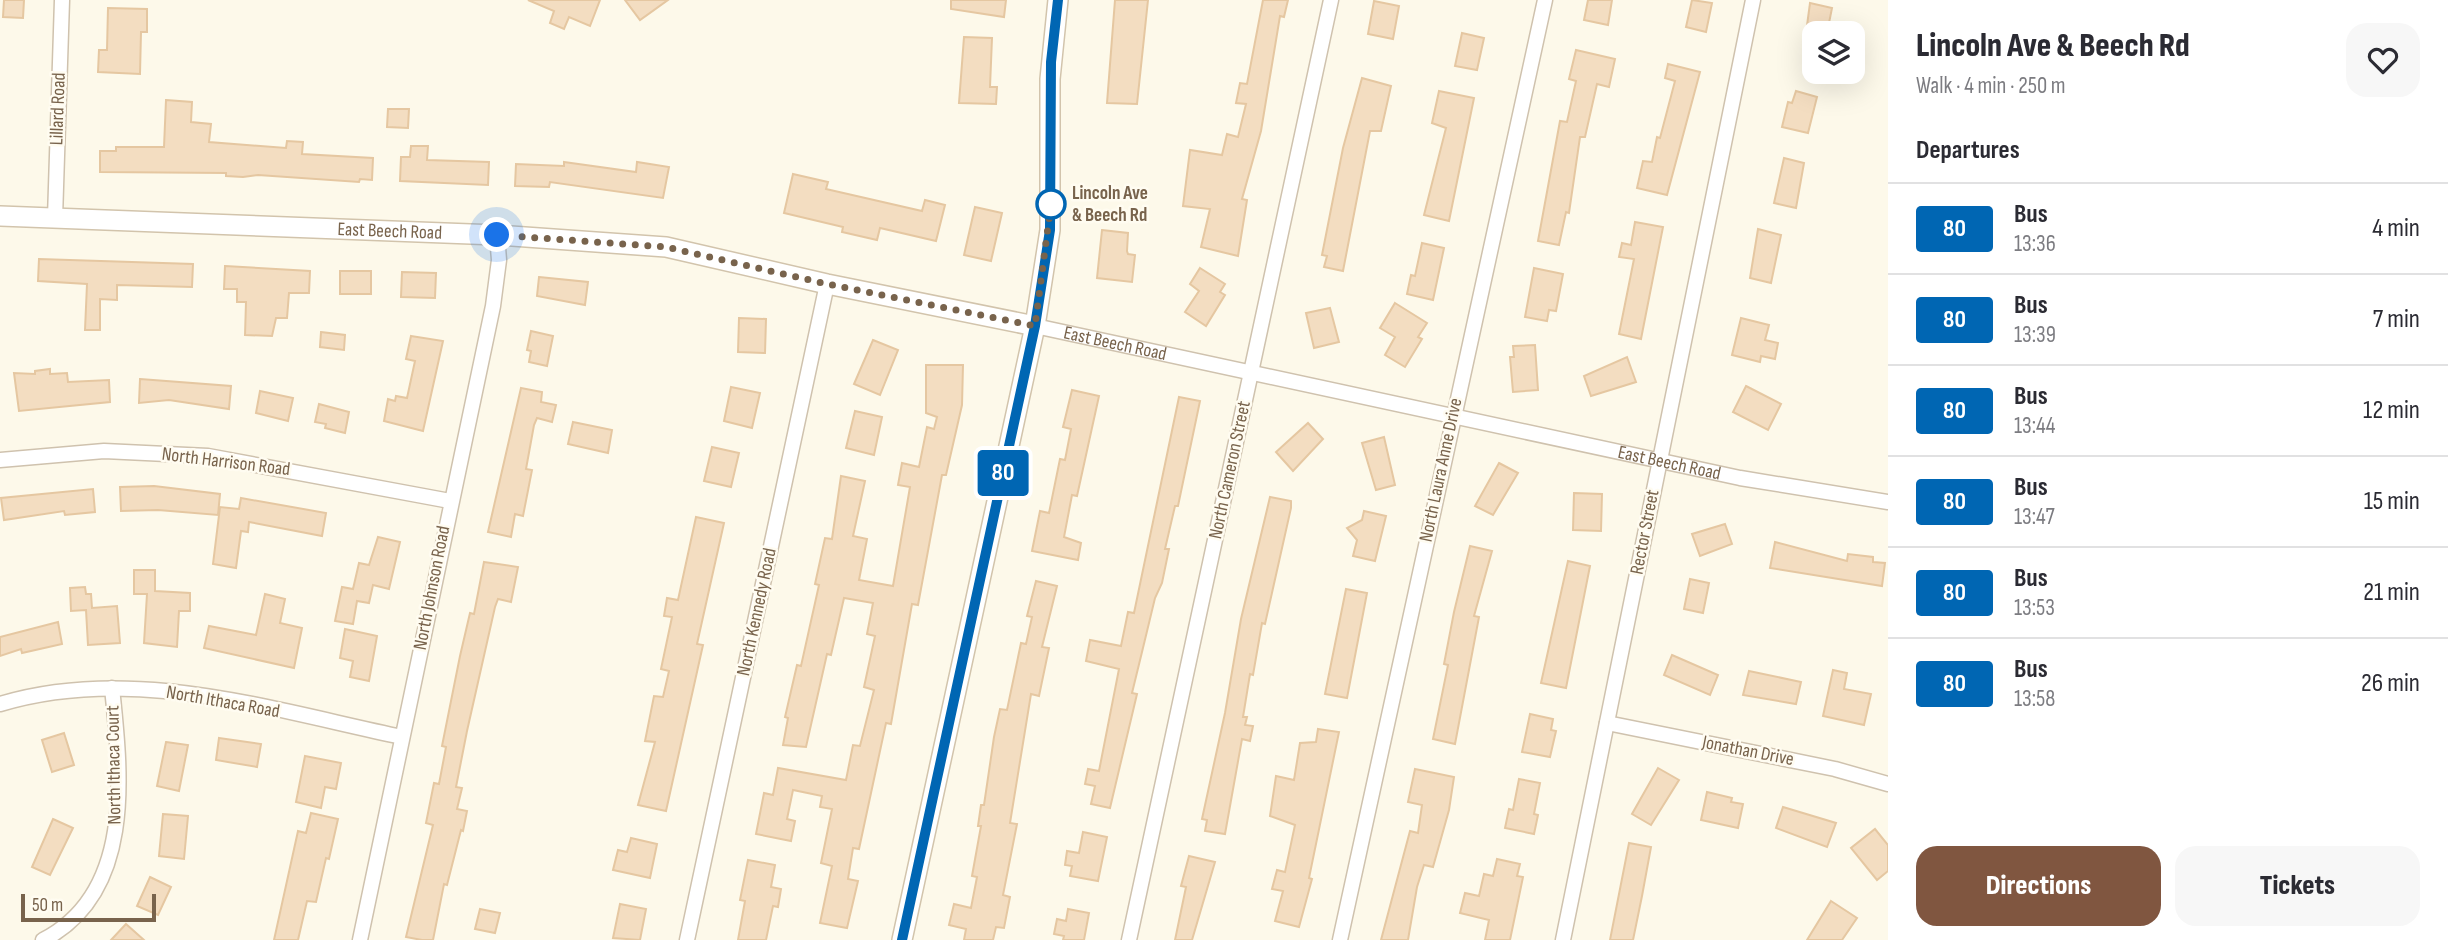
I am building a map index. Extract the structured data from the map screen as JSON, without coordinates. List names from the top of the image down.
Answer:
{
  "streets": {
    "street": [
      "Lillard Road",
      "East Beech Road",
      "North Harrison Road",
      "North Cameron Street",
      "North Laura Anne Drive",
      "Rector Street",
      "North Johnson Road",
      "North Kennedy Road",
      "North Ithaca Road",
      "Jonathan Drive",
      "North Ithaca Court"
    ]
  },
  "crossings": [
    ["Lillard Road", "East Beech Road"],
    ["East Beech Road", "North Cameron Street"],
    ["East Beech Road", "North Laura Anne Drive"],
    ["East Beech Road", "Rector Street"],
    ["East Beech Road", "North Johnson Road"],
    ["East Beech Road", "North Kennedy Road"],
    ["North Harrison Road", "North Johnson Road"],
    ["Rector Street", "Jonathan Drive"],
    ["North Johnson Road", "North Ithaca Road"],
    ["North Ithaca Road", "North Ithaca Court"]
  ],
  "places": ["Lincoln Ave & Beech Rd"],
  "lines": ["bus line 80"],
  "scale_bar": "50 m",
  "page": {
    "on_map": "80",
    "heading": [
      ["Lincoln Ave & Beech Rd", "Walk · 4 min · 250 m"],
      "Departures"
    ],
    "list": [
      {
        "mark": "80",
        "name": "Bus",
        "note": "13:36",
        "value": "4 min"
      },
      {
        "mark": "80",
        "name": "Bus",
        "note": "13:39",
        "value": "7 min"
      },
      {
        "mark": "80",
        "name": "Bus",
        "note": "13:44",
        "value": "12 min"
      },
      {
        "mark": "80",
        "name": "Bus",
        "note": "13:47",
        "value": "15 min"
      },
      {
        "mark": "80",
        "name": "Bus",
        "note": "13:53",
        "value": "21 min"
      },
      {
        "mark": "80",
        "name": "Bus",
        "note": "13:58",
        "value": "26 min"
      }
    ],
    "buttons": ["Directions", "Tickets"],
    "scale": "50 m"
  }
}
